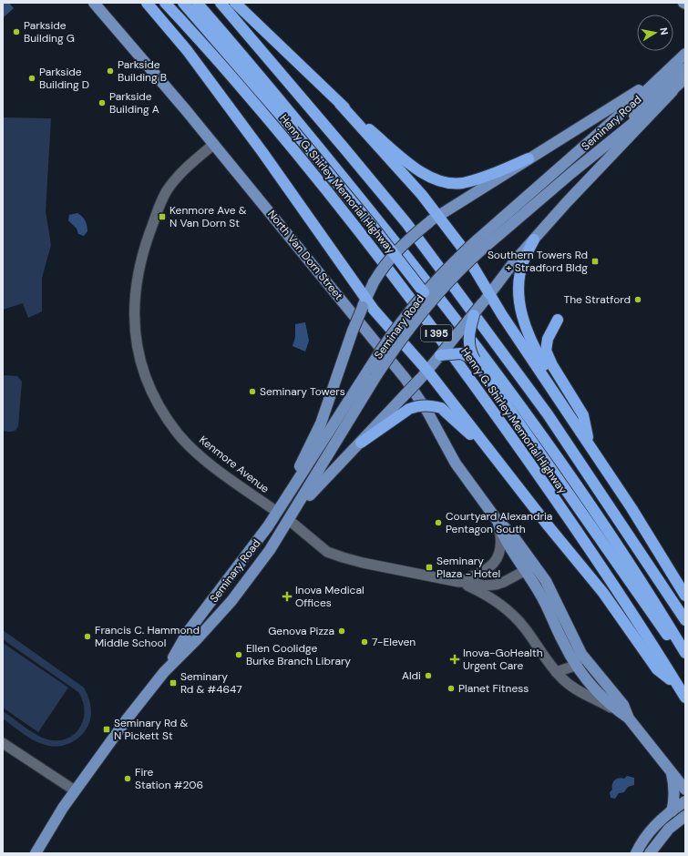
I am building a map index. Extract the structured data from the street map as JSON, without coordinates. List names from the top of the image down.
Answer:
{
  "streets": {
    "highway": ["Henry G. Shirley Memorial Highway", "I 395"],
    "main road": ["Seminary Road", "North Van Dorn Street"],
    "street": ["Kenmore Avenue"]
  },
  "crossings": [
    ["Seminary Road", "Kenmore Avenue"],
    ["North Van Dorn Street", "Kenmore Avenue"]
  ],
  "places": {
    "other": [
      "Parkside Building G",
      "Parkside Building B",
      "Parkside Building D",
      "Parkside Building A",
      "The Stratford",
      "Seminary Towers",
      "Courtyard Alexandria Pentagon South",
      "Genova Pizza",
      "Francis C. Hammond Middle School",
      "7-Eleven",
      "Ellen Coolidge Burke Branch Library",
      "Aldi",
      "Planet Fitness",
      "Fire Station #206"
    ],
    "transit": [
      "Kenmore Ave & N Van Dorn St",
      "Southern Towers Rd + Stradford Bldg",
      "Seminary Plaza - Hotel",
      "Seminary Rd & #4647",
      "Seminary Rd & N Pickett St"
    ],
    "health": ["Inova Medical Offices", "Inova-GoHealth Urgent Care"]
  },
  "north": "right"
}
